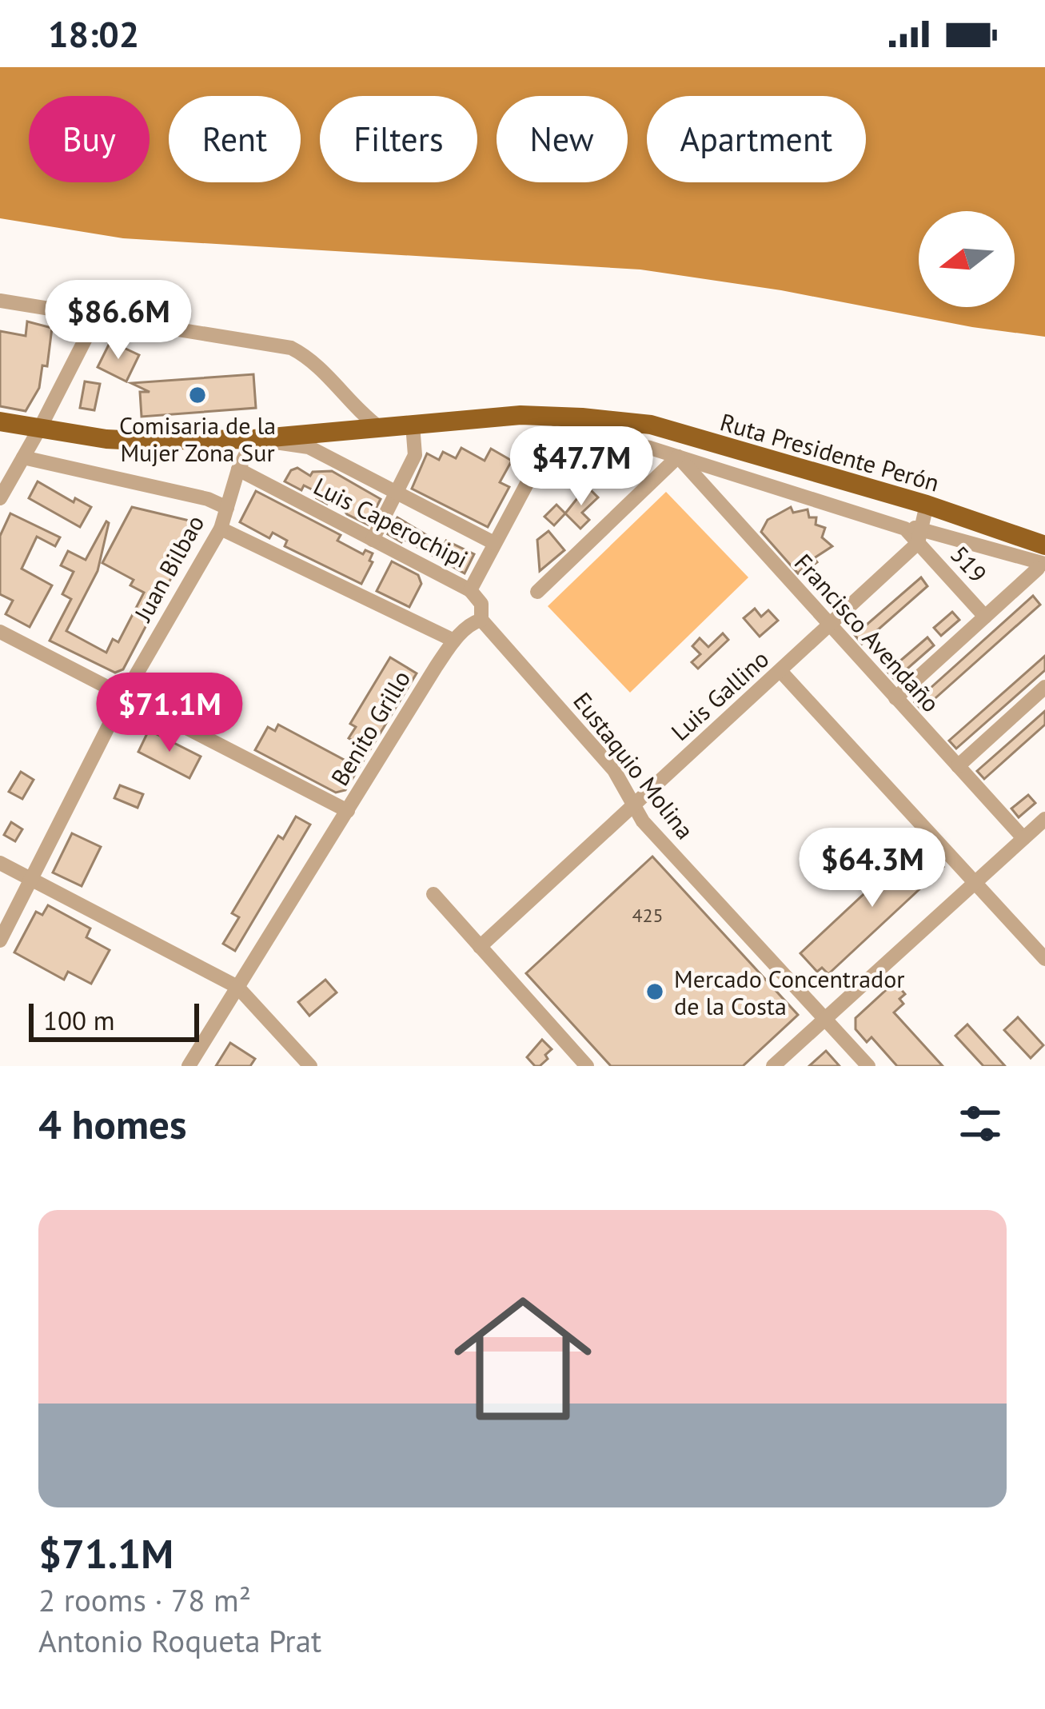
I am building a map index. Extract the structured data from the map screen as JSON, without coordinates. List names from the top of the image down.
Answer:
{
  "streets": {
    "main road": ["Ruta Presidente Perón"],
    "street": [
      "Luis Caperochipi",
      "519",
      "Juan Bilbao",
      "Francisco Avendaño",
      "Luis Gallino",
      "Benito Grillo",
      "Eustaquio Molina"
    ]
  },
  "crossings": [
    ["Ruta Presidente Perón", "Juan Bilbao"],
    ["Luis Caperochipi", "Juan Bilbao"],
    ["519", "Luis Gallino"],
    ["Francisco Avendaño", "Luis Gallino"],
    ["Luis Gallino", "Eustaquio Molina"],
    ["Benito Grillo", "Eustaquio Molina"]
  ],
  "places": ["Comisaria de la Mujer Zona Sur", "Mercado Concentrador de la Costa"],
  "house_numbers": ["425"],
  "scale_bar": "100 m",
  "north": "left",
  "page": {
    "status": "18:02",
    "chip": [
      "Buy",
      "Rent",
      "Filters",
      "New",
      "Apartment"
    ],
    "price": [
      "$86.6M",
      "$47.7M",
      "$71.1M",
      "$64.3M"
    ],
    "scale": "100 m",
    "heading": "4 homes",
    "list": [
      {
        "name": "$71.1M",
        "note": "2 rooms · 78 m² · Antonio Roqueta Prat"
      }
    ]
  }
}
